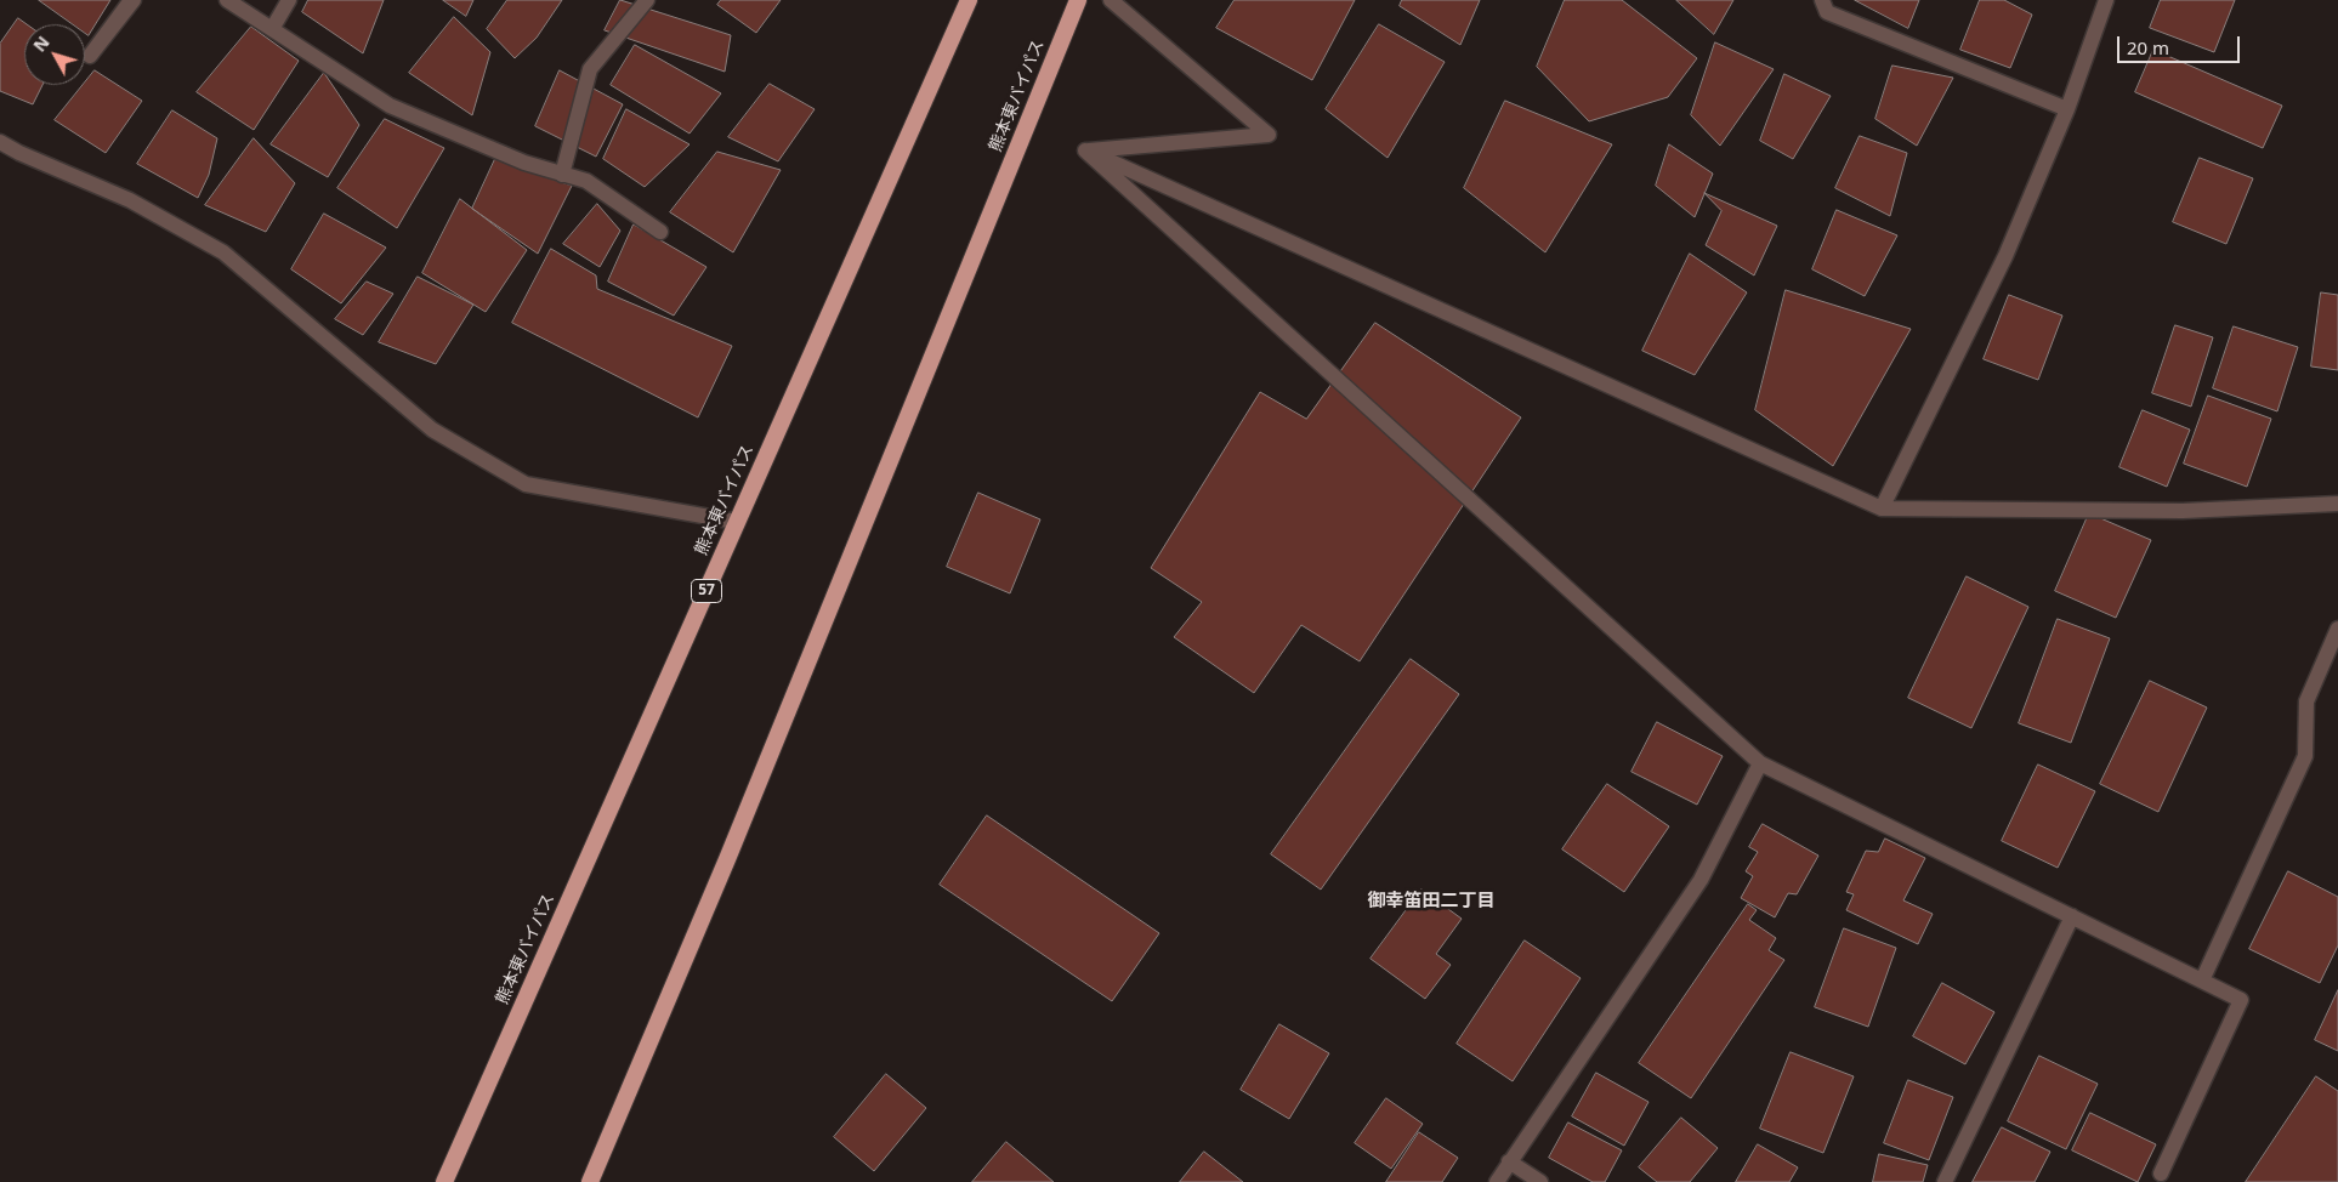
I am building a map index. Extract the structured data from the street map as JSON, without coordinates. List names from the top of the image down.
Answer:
{
  "streets": {
    "highway": ["熊本東バイパス", "57"]
  },
  "districts": ["御幸笛田二丁目"],
  "scale_bar": "20 m",
  "north": "top left"
}
